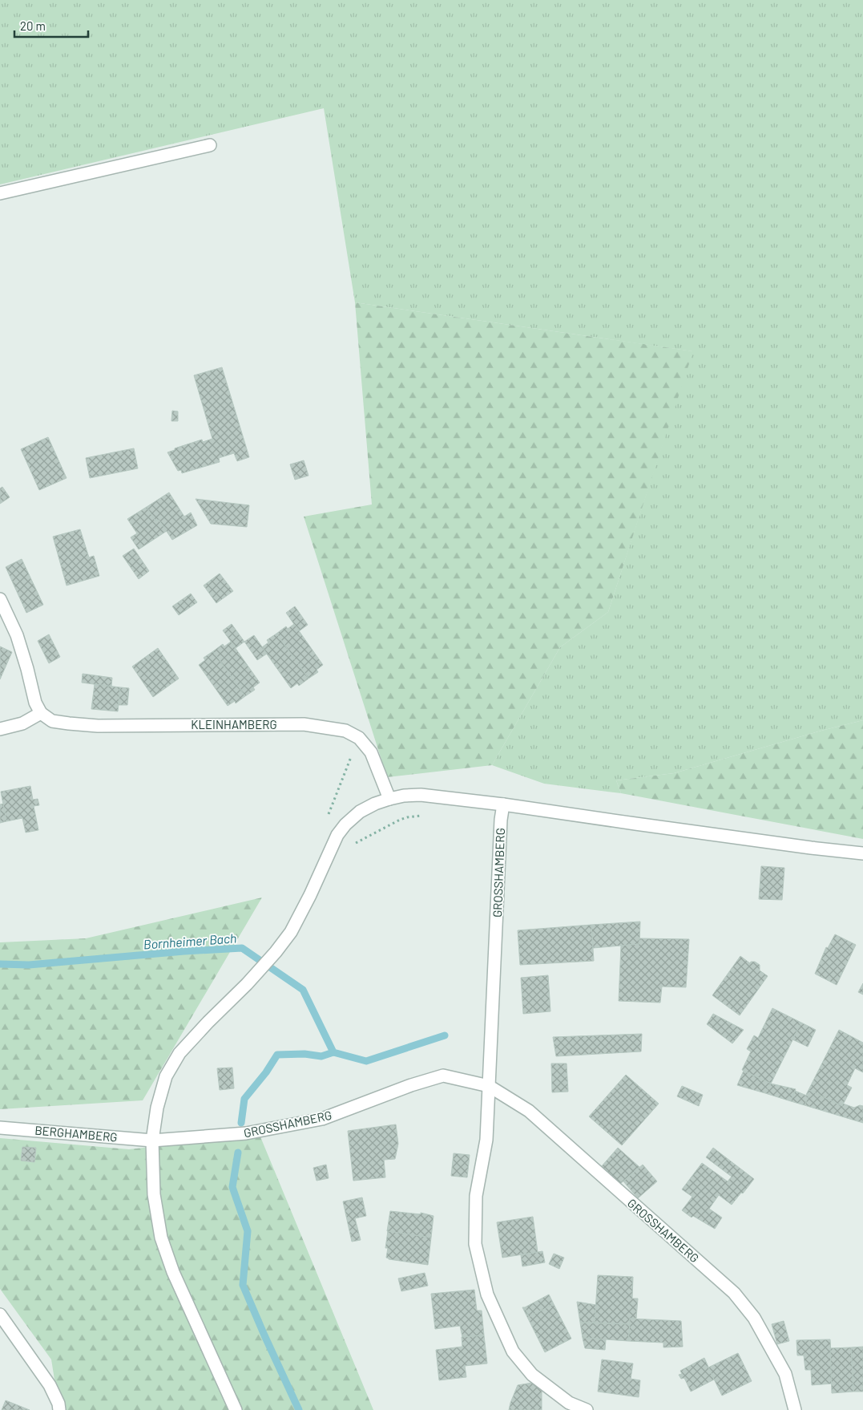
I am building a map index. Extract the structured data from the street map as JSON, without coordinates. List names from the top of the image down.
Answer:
{
  "streets": {
    "street": ["KLEINHAMBERG", "GROSSHAMBERG", "BERGHAMBERG"]
  },
  "crossings": [
    ["GROSSHAMBERG", "BERGHAMBERG"]
  ],
  "water": ["Bornheimer Bach"],
  "scale_bar": "20 m"
}
